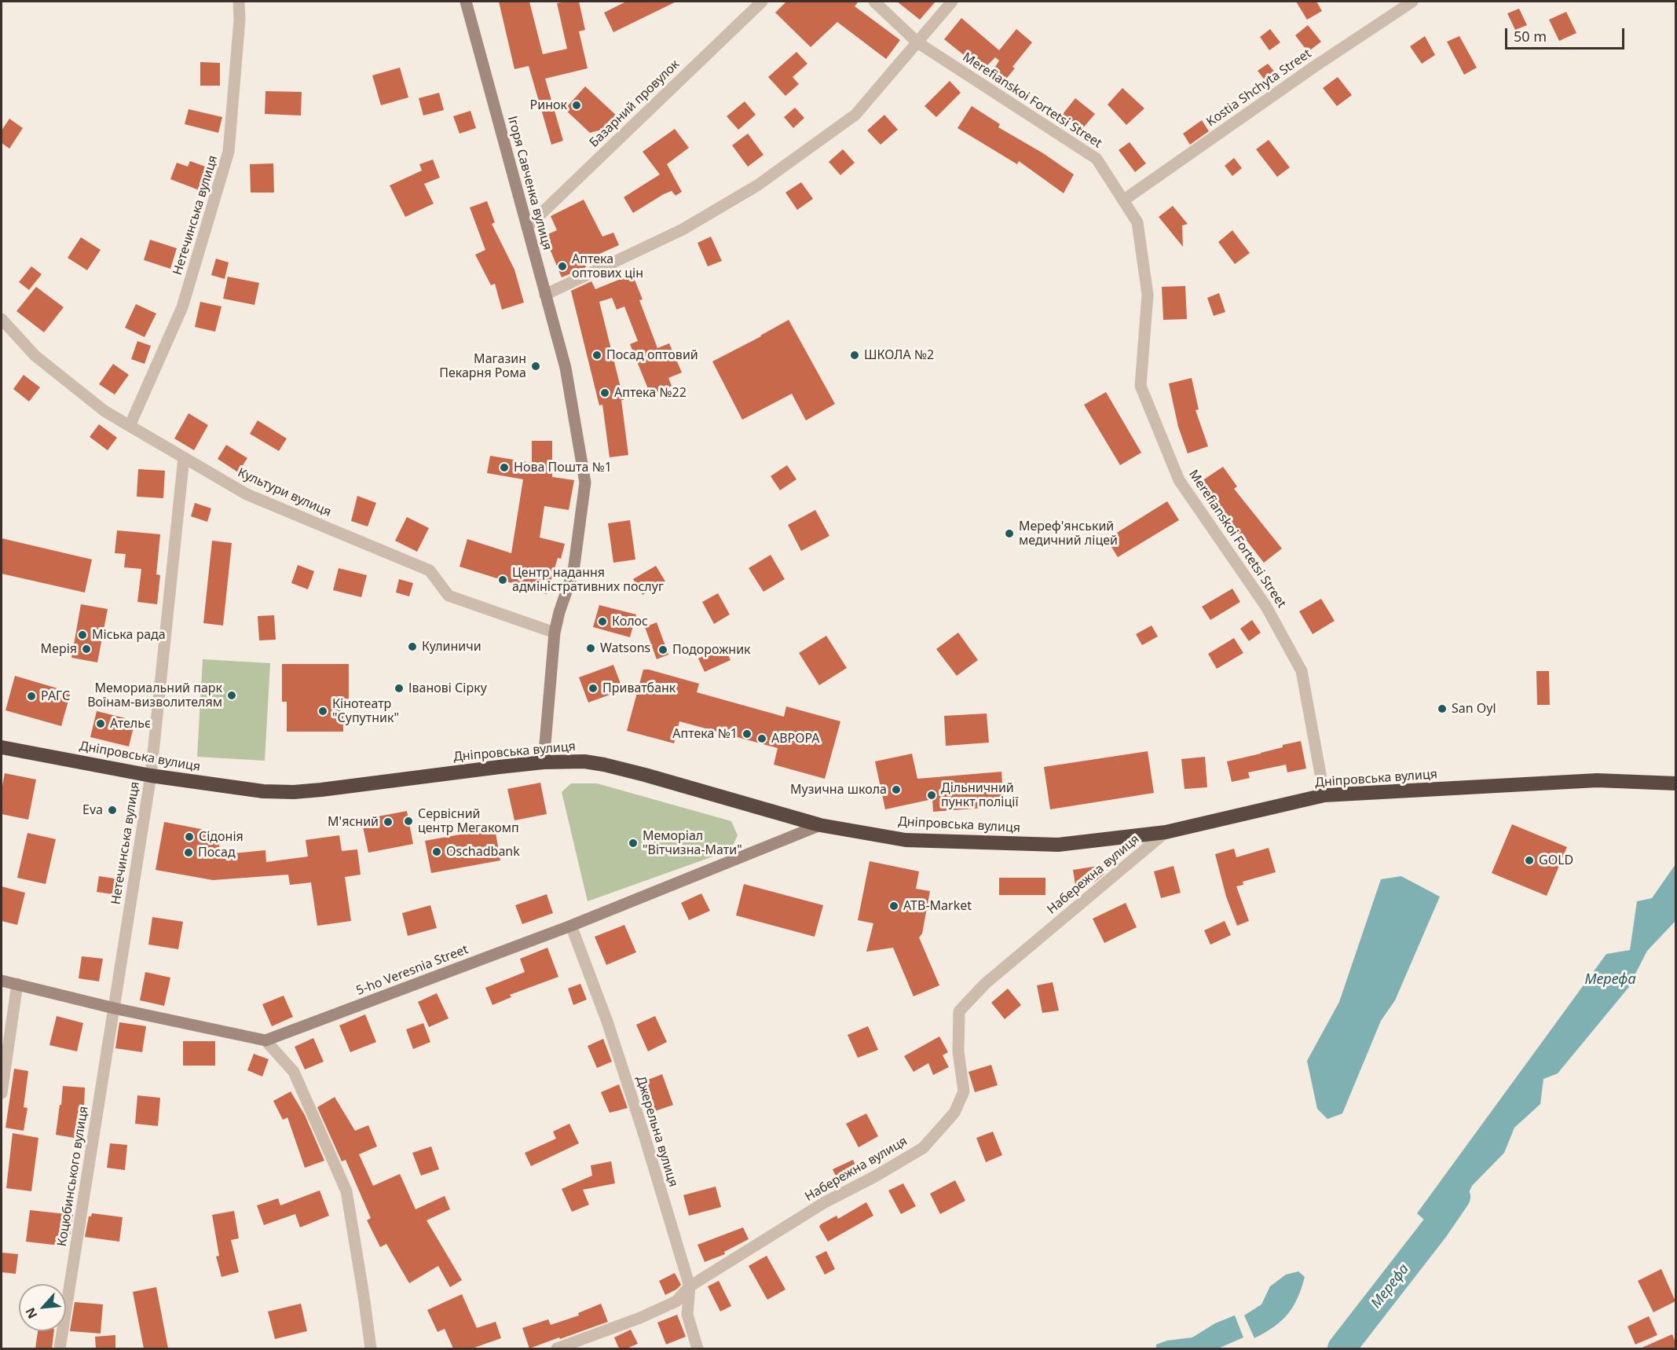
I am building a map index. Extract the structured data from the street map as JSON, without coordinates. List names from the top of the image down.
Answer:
{
  "streets": {
    "highway": ["Дніпровська вулиця"],
    "street": [
      "Kostia Shchyta Street",
      "Merefianskoi Fortetsi Street",
      "Базарний провулок",
      "Ігоря Савченка вулиця",
      "Нетечинська вулиця",
      "Культури вулиця",
      "Набережна вулиця",
      "5-ho Veresnia Street",
      "Джерельна вулиця",
      "Коцюбинського вулиця"
    ]
  },
  "crossings": [
    ["Kostia Shchyta Street", "Merefianskoi Fortetsi Street"],
    ["Merefianskoi Fortetsi Street", "Дніпровська вулиця"],
    ["Базарний провулок", "Ігоря Савченка вулиця"],
    ["Ігоря Савченка вулиця", "Культури вулиця"],
    ["Ігоря Савченка вулиця", "Дніпровська вулиця"],
    ["Нетечинська вулиця", "Культури вулиця"],
    ["Нетечинська вулиця", "Дніпровська вулиця"],
    ["Нетечинська вулиця", "Коцюбинського вулиця"],
    ["Дніпровська вулиця", "Набережна вулиця"],
    ["Дніпровська вулиця", "5-ho Veresnia Street"],
    ["Набережна вулиця", "Джерельна вулиця"],
    ["5-ho Veresnia Street", "Джерельна вулиця"]
  ],
  "water": ["Мерефа"],
  "places": [
    "Ринок",
    "Аптека оптових цін",
    "Посад оптовий",
    "ШКОЛА №2",
    "Магазин Пекарня Рома",
    "Аптека №22",
    "Нова Пошта №1",
    "Мереф'янський медичний ліцей",
    "Центр надання адміністративних послуг",
    "Колос",
    "Міська рада",
    "Кулиничи",
    "Watsons",
    "Мерія",
    "Подорожник",
    "Іванові Сірку",
    "Приватбанк",
    "Мемориальний парк Воїнам-визволителям",
    "РАГС",
    "San Oyl",
    "Кінотеатр \"Супутник\"",
    "Ательє",
    "Аптека №1",
    "АВРОРА",
    "Музична школа",
    "Дільничний пункт поліції",
    "Eva",
    "Сервісний центр Мегакомп",
    "М'ясний",
    "Сідонія",
    "Меморіал \"Вітчизна-Мати\"",
    "Oschadbank",
    "Посад",
    "GOLD",
    "ATB-Market"
  ],
  "scale_bar": "50 m",
  "north": "bottom left"
}
